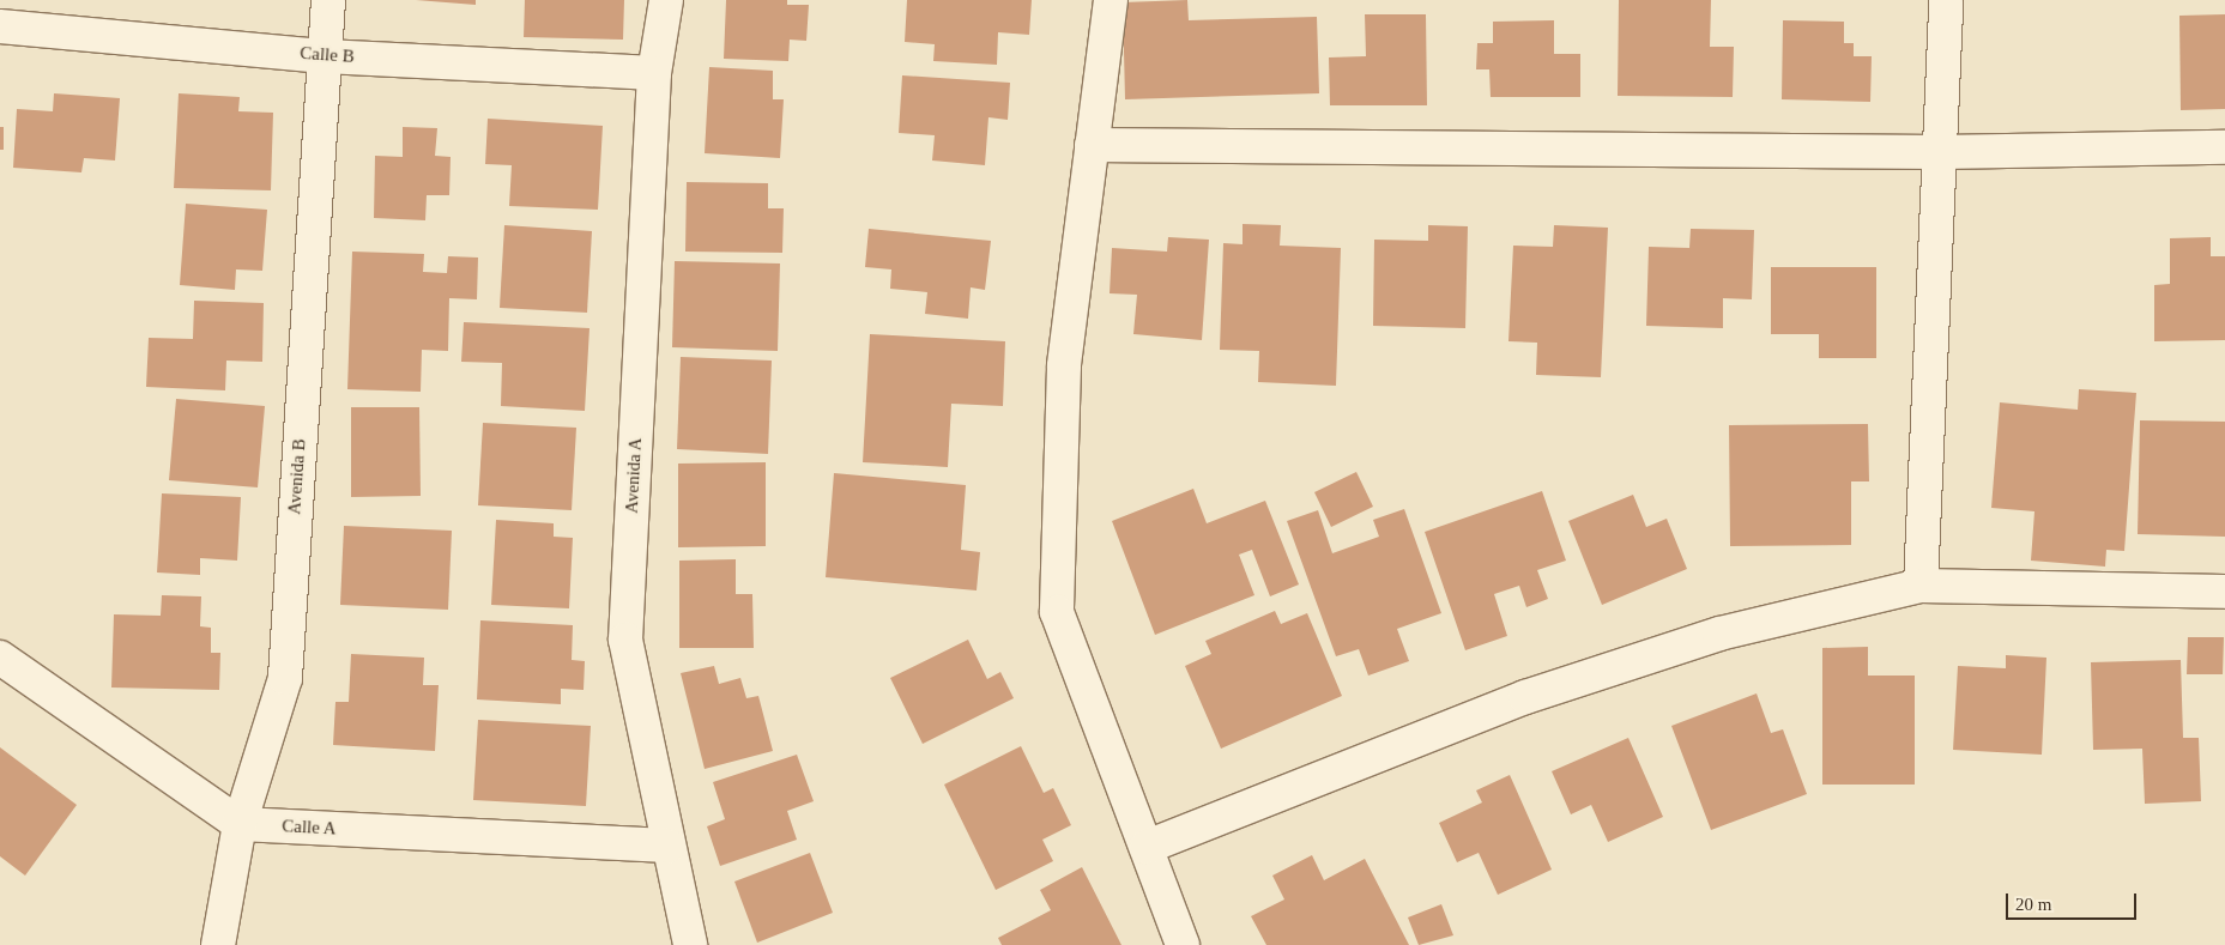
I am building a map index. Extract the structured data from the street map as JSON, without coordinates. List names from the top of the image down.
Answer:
{
  "streets": {
    "street": [
      "Calle B",
      "Avenida A",
      "Avenida B",
      "Calle A"
    ]
  },
  "crossings": [
    ["Calle B", "Avenida A"],
    ["Calle B", "Avenida B"],
    ["Avenida A", "Calle A"],
    ["Avenida B", "Calle A"]
  ],
  "scale_bar": "20 m"
}
